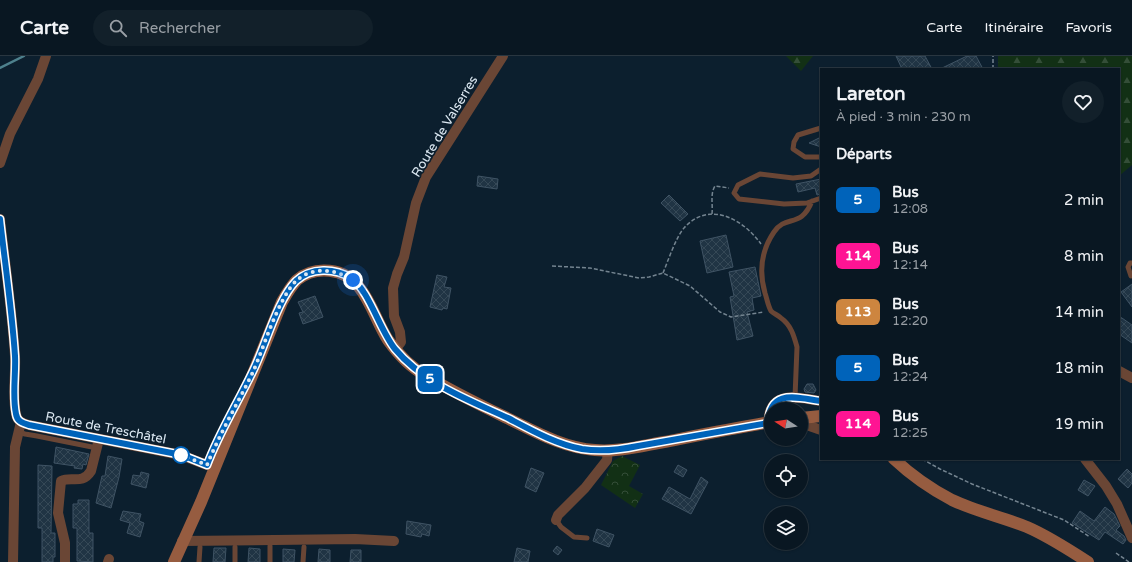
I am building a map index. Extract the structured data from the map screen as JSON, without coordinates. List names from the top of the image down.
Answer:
{
  "streets": {
    "street": ["Route de Valserres", "Route de Treschâtel"]
  },
  "lines": ["bus line 5"],
  "north": "left",
  "page": {
    "header": "Carte",
    "search": "Rechercher",
    "nav": ["Carte", "Itinéraire", "Favoris"],
    "on_map": "5",
    "heading": [
      ["Lareton", "À pied · 3 min · 230 m"],
      "Départs"
    ],
    "list": [
      {
        "mark": "5",
        "name": "Bus",
        "note": "12:08",
        "value": "2 min"
      },
      {
        "mark": "114",
        "name": "Bus",
        "note": "12:14",
        "value": "8 min"
      },
      {
        "mark": "113",
        "name": "Bus",
        "note": "12:20",
        "value": "14 min"
      },
      {
        "mark": "5",
        "name": "Bus",
        "note": "12:24",
        "value": "18 min"
      },
      {
        "mark": "114",
        "name": "Bus",
        "note": "12:25",
        "value": "19 min"
      }
    ]
  }
}
